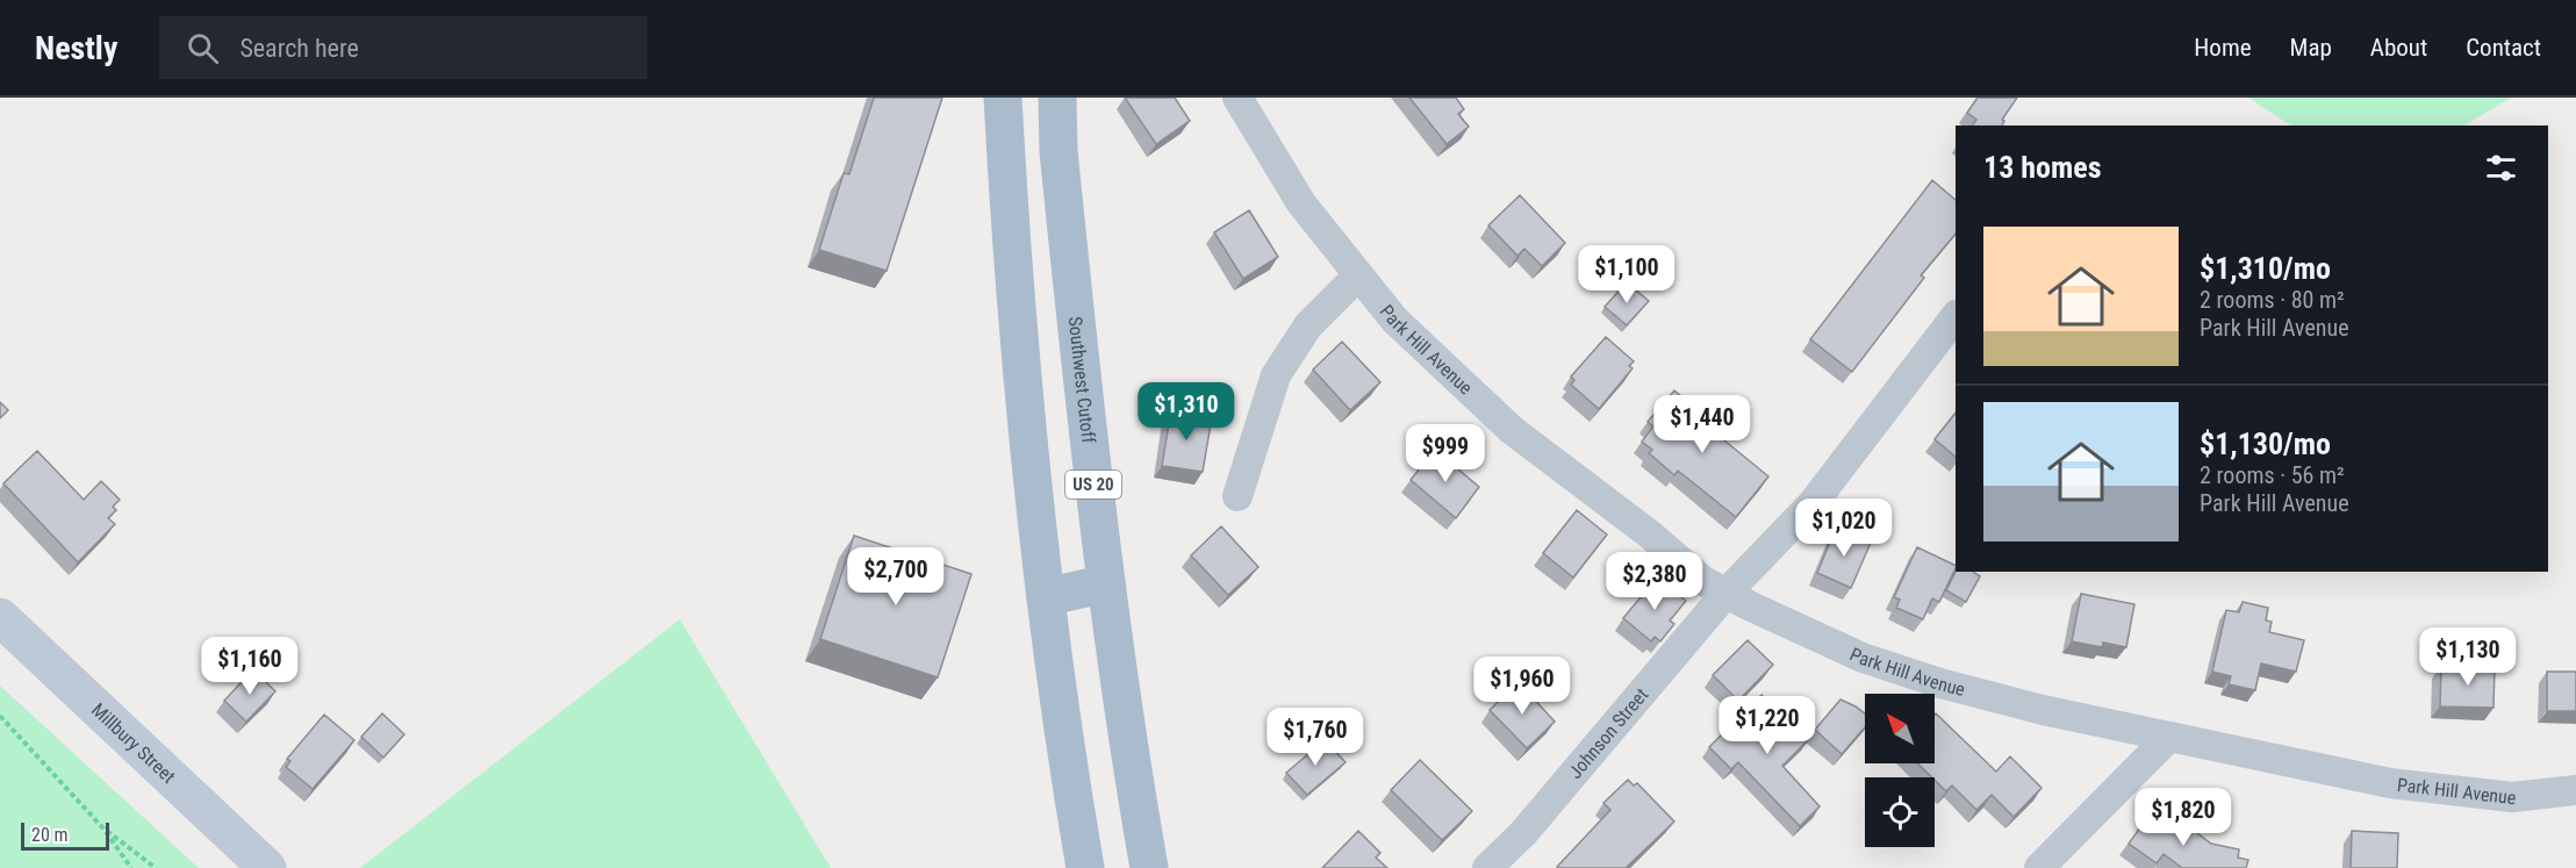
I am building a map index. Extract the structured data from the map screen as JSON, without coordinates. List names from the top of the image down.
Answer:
{
  "streets": {
    "main road": ["Southwest Cutoff", "US 20", "Millbury Street"],
    "street": ["Park Hill Avenue", "Johnson Street"]
  },
  "crossings": [
    ["Park Hill Avenue", "Johnson Street"]
  ],
  "scale_bar": "20 m",
  "north": "top left",
  "page": {
    "header": "Nestly",
    "search": "Search here",
    "nav": [
      "Home",
      "Map",
      "About",
      "Contact"
    ],
    "heading": "13 homes",
    "list": [
      {
        "name": "$1,310/mo",
        "note": "2 rooms · 80 m² · Park Hill Avenue"
      },
      {
        "name": "$1,130/mo",
        "note": "2 rooms · 56 m² · Park Hill Avenue"
      }
    ],
    "price": [
      "$1,100",
      "$1,310",
      "$1,440",
      "$999",
      "$1,020",
      "$2,700",
      "$2,380",
      "$1,130",
      "$1,160",
      "$1,960",
      "$1,220",
      "$1,760",
      "$1,820"
    ],
    "scale": "20 m"
  }
}
